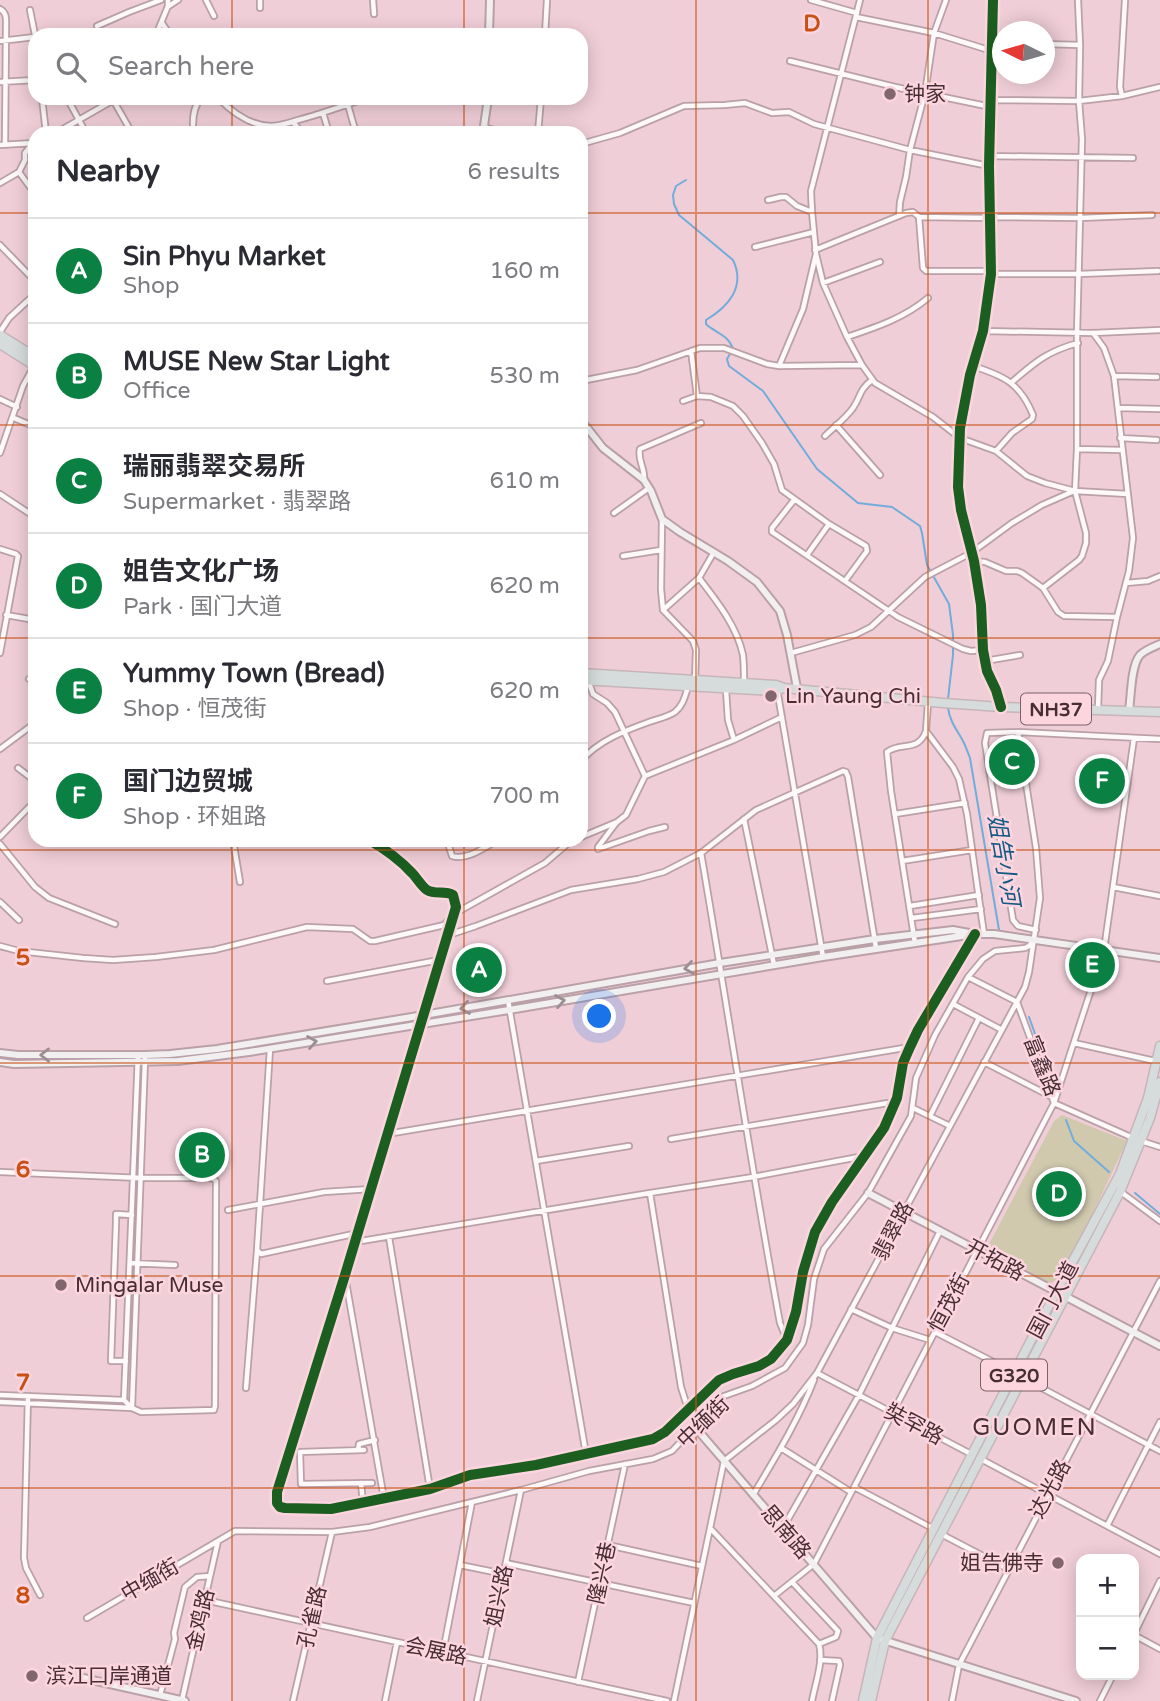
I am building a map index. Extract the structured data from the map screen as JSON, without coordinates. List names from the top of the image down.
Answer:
{
  "streets": {
    "highway": ["NH37", "国门大道", "G320"],
    "street": [
      "富鑫路",
      "翡翠路",
      "开拓路",
      "恒茂街",
      "中缅街",
      "奘罕路",
      "达光路",
      "思南路",
      "隆兴巷",
      "姐兴路",
      "孔雀路",
      "金鸡路",
      "会展路"
    ]
  },
  "crossings": [
    ["富鑫路", "翡翠路"],
    ["富鑫路", "国门大道"],
    ["富鑫路", "恒茂街"],
    ["翡翠路", "开拓路"],
    ["翡翠路", "中缅街"],
    ["翡翠路", "奘罕路"],
    ["翡翠路", "思南路"],
    ["开拓路", "国门大道"],
    ["开拓路", "恒茂街"],
    ["开拓路", "中缅街"],
    ["开拓路", "达光路"],
    ["国门大道", "奘罕路"],
    ["国门大道", "思南路"],
    ["恒茂街", "奘罕路"],
    ["恒茂街", "思南路"],
    ["中缅街", "思南路"],
    ["中缅街", "隆兴巷"],
    ["中缅街", "姐兴路"],
    ["中缅街", "孔雀路"],
    ["中缅街", "金鸡路"],
    ["奘罕路", "达光路"],
    ["隆兴巷", "会展路"],
    ["姐兴路", "会展路"],
    ["孔雀路", "会展路"],
    ["金鸡路", "会展路"]
  ],
  "districts": ["GUOMEN"],
  "water": ["姐告小河"],
  "places": [
    "钟家",
    "Lin Yaung Chi",
    "Mingalar Muse",
    "姐告佛寺",
    "滨江口岸通道"
  ],
  "north": "left",
  "page": {
    "search": "Search here",
    "heading": ["Nearby", "6 results"],
    "list": [
      {
        "mark": "A",
        "name": "Sin Phyu Market",
        "note": "Shop",
        "value": "160 m"
      },
      {
        "mark": "B",
        "name": "MUSE New Star Light",
        "note": "Office",
        "value": "530 m"
      },
      {
        "mark": "C",
        "name": "瑞丽翡翠交易所",
        "note": "Supermarket · 翡翠路",
        "value": "610 m"
      },
      {
        "mark": "D",
        "name": "姐告文化广场",
        "note": "Park · 国门大道",
        "value": "620 m"
      },
      {
        "mark": "E",
        "name": "Yummy Town (Bread)",
        "note": "Shop · 恒茂街",
        "value": "620 m"
      },
      {
        "mark": "F",
        "name": "国门边贸城",
        "note": "Shop · 环姐路",
        "value": "700 m"
      }
    ],
    "pins": [
      "C",
      "F",
      "E",
      "A",
      "B",
      "D"
    ],
    "map_buttons": ["+", "−"]
  },
  "grid": {
    "columns": ["D"],
    "rows": [
      "5",
      "6",
      "7",
      "8"
    ]
  }
}
